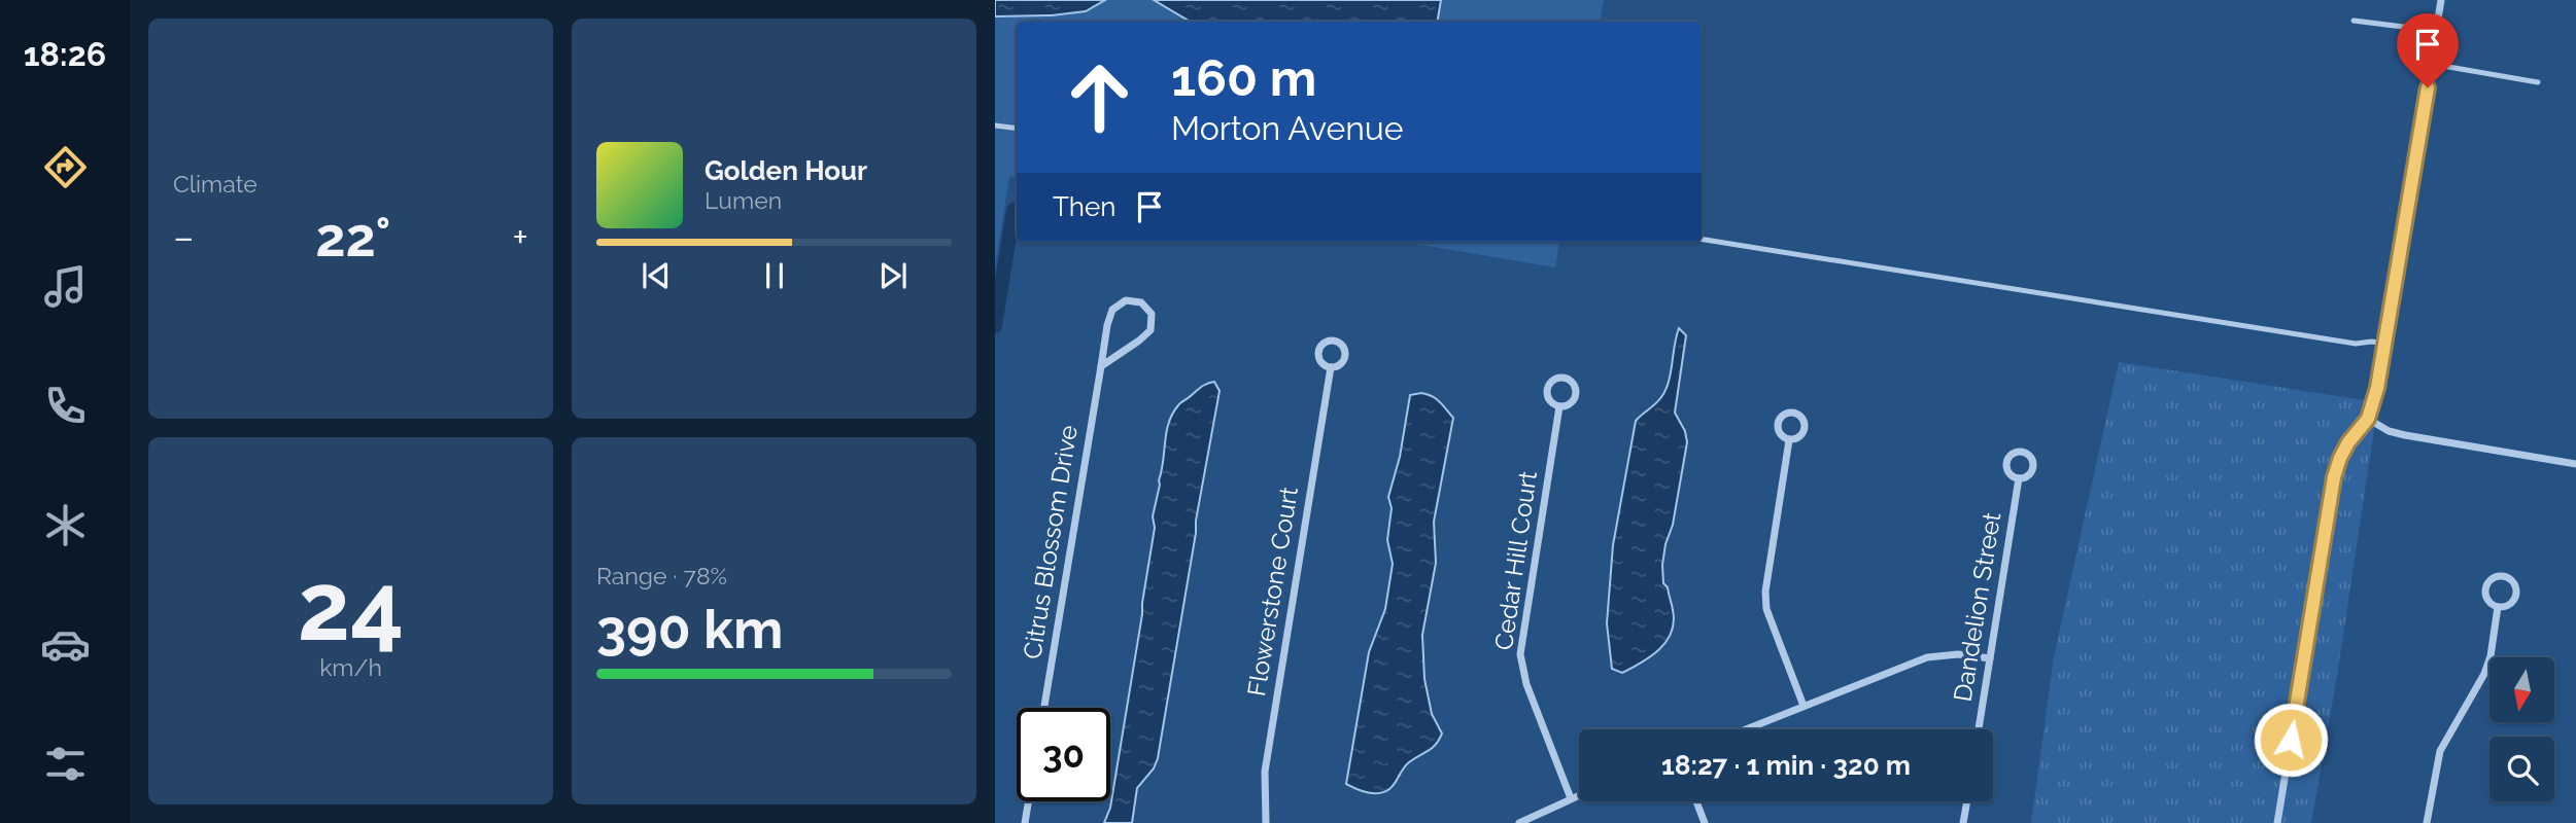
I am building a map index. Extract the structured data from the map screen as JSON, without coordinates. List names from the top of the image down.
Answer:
{
  "streets": {
    "street": [
      "Citrus Blossom Drive",
      "Cedar Hill Court",
      "Flowerstone Court",
      "Dandelion Street"
    ]
  },
  "north": "bottom",
  "page": {
    "tabs": "18:26",
    "tile": [
      "Climate",
      ["24", "km/h"],
      ["Range · 78%", "390 km"]
    ],
    "turn": ["160 m", "Morton Avenue"],
    "song": ["Golden Hour", "Lumen"],
    "then": "Then",
    "heat": ["−", "22°", "+"],
    "limit": "30",
    "trip": "18:27 · 1 min · 320 m"
  }
}
